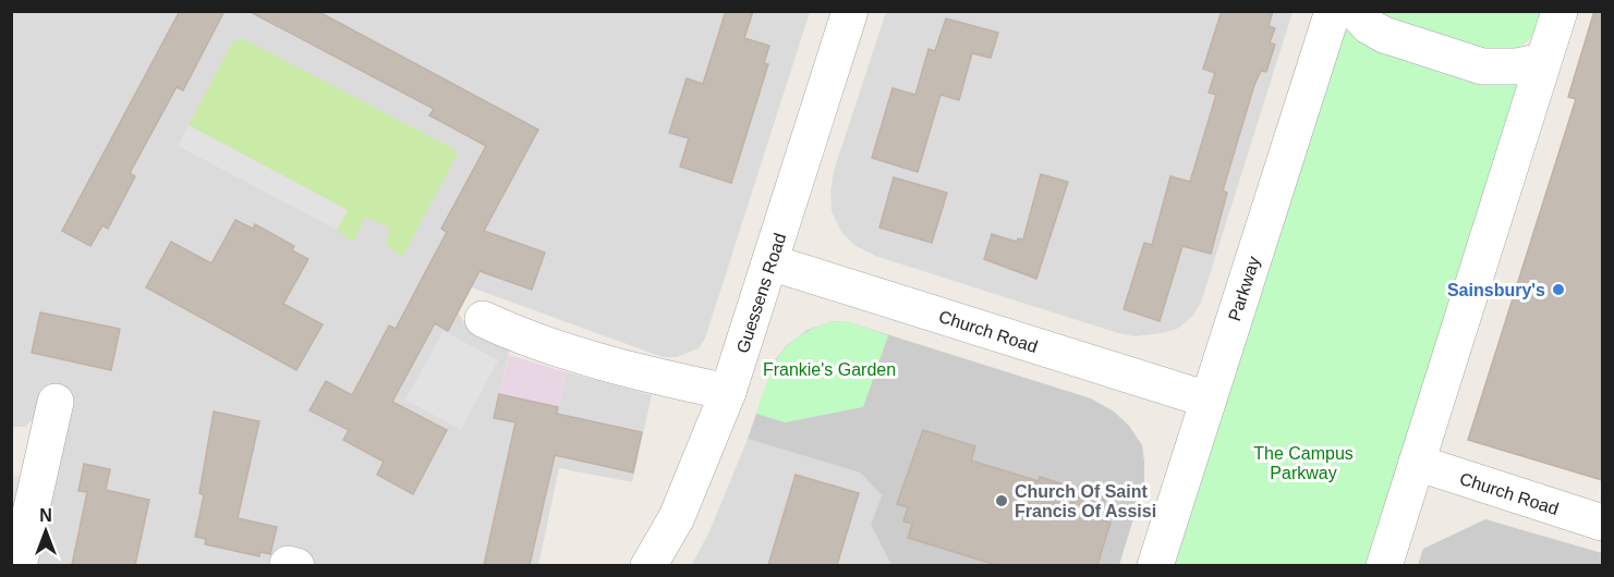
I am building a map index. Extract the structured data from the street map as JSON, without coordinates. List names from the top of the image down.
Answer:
{
  "streets": {
    "street": ["Parkway", "Guessens Road", "Church Road"]
  },
  "crossings": [
    ["Parkway", "Church Road"],
    ["Guessens Road", "Church Road"]
  ],
  "parks": ["Frankie's Garden", "The Campus Parkway"],
  "places": ["Sainsbury's", "Church Of Saint Francis Of Assisi"],
  "north": "top"
}
